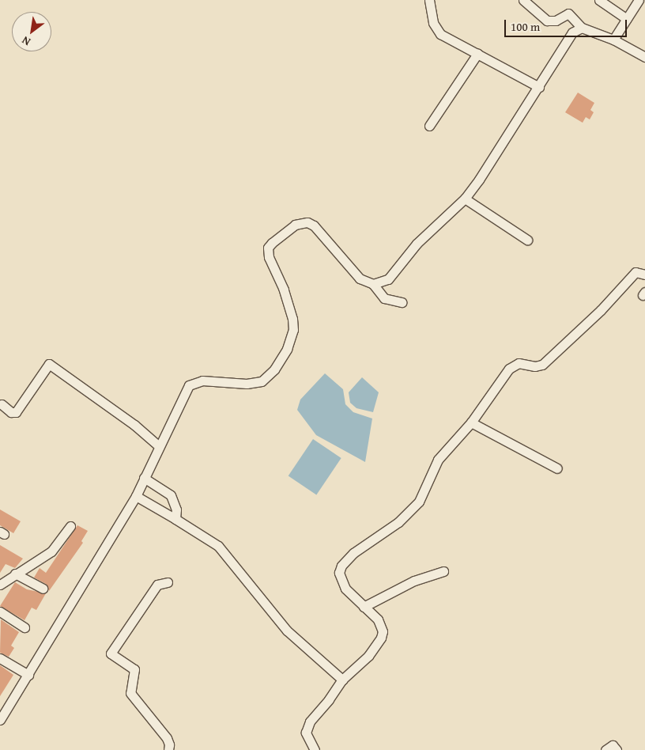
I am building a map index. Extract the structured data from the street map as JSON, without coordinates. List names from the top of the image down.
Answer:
{
  "scale_bar": "100 m",
  "north": "bottom left"
}
